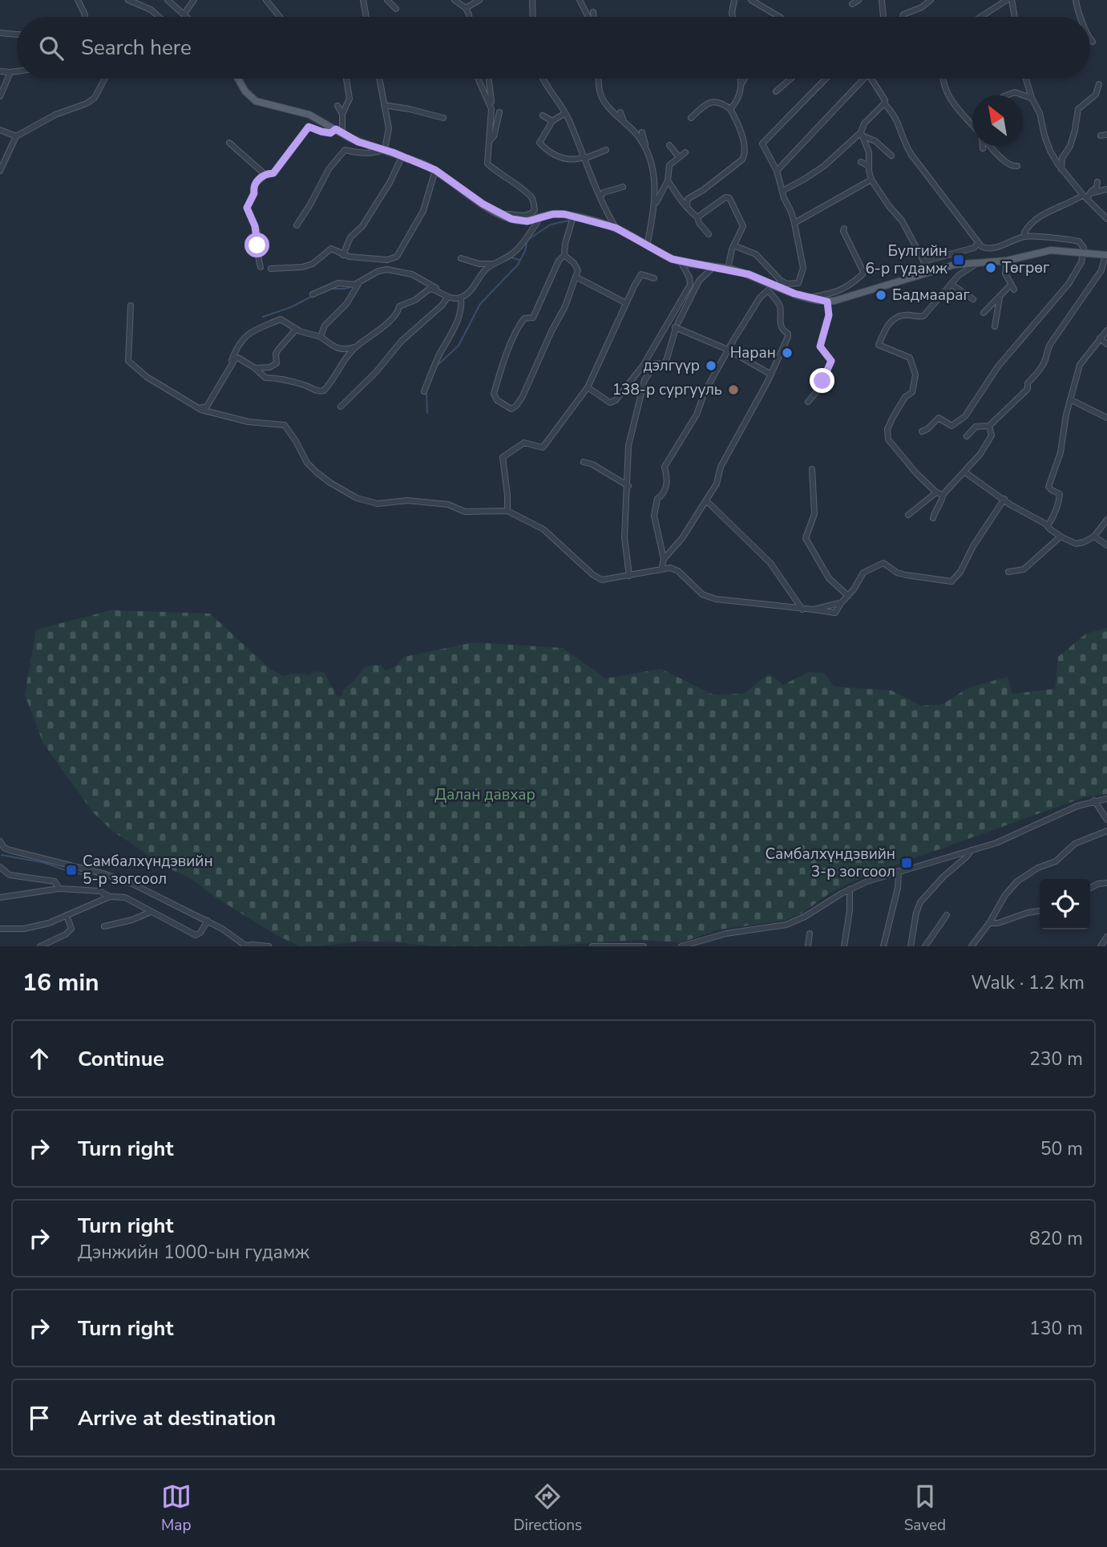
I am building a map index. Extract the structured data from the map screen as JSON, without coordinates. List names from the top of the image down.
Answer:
{
  "parks": ["Далан давхар"],
  "places": {
    "transit": ["Булгийн 6-р гудамж", "Самбалхүндэвийн 3-р зогсоол", "Самбалхүндэвийн 5-р зогсоол"],
    "other": [
      "Төгрөг",
      "Бадмаараг",
      "Наран",
      "дэлгүүр",
      "138-р сургууль"
    ]
  },
  "north": "top left",
  "page": {
    "search": "Search here",
    "heading": ["16 min", "Walk · 1.2 km"],
    "list": [
      ["Continue", "230 m"],
      ["Turn right", "50 m"],
      ["Turn right", "Дэнжийн 1000-ын гудамж", "820 m"],
      ["Turn right", "130 m"],
      "Arrive at destination"
    ],
    "nav": ["Map", "Directions", "Saved"]
  }
}
